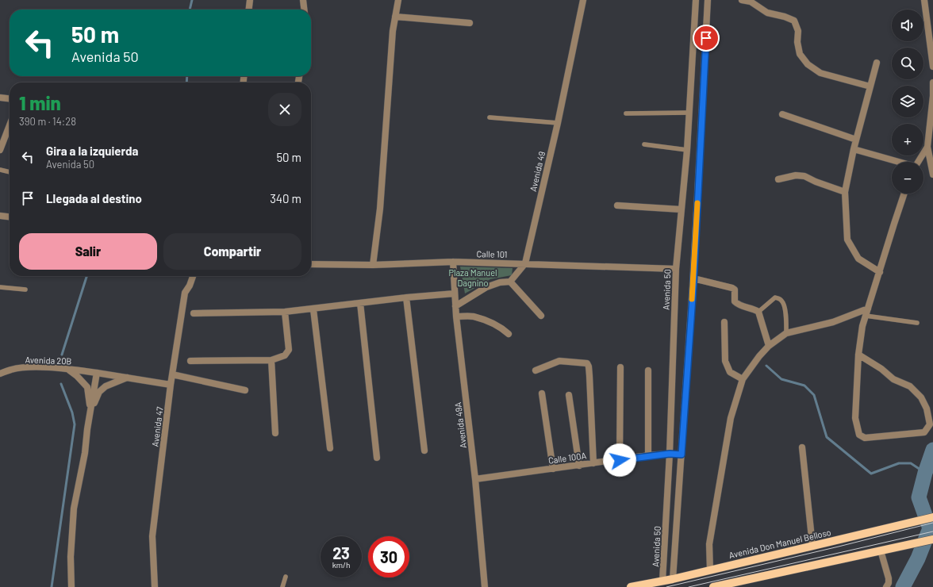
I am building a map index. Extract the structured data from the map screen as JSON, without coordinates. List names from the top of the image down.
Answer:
{
  "streets": {
    "main road": ["Avenida Don Manuel Belloso"],
    "street": [
      "Avenida 49",
      "Calle 101",
      "Avenida 50",
      "Avenida 20B",
      "Avenida 49A",
      "Avenida 47",
      "Calle 100A"
    ]
  },
  "crossings": [
    ["Avenida 49", "Calle 101"],
    ["Calle 101", "Avenida 50"],
    ["Calle 101", "Avenida 49A"],
    ["Avenida 50", "Calle 100A"],
    ["Avenida 50", "Avenida Don Manuel Belloso"],
    ["Avenida 20B", "Avenida 47"],
    ["Avenida 49A", "Calle 100A"]
  ],
  "parks": ["Plaza Manuel Dagnino"],
  "page": {
    "map_buttons": ["+", "−"],
    "turn": ["50 m", "Avenida 50"],
    "heading": ["1 min", "390 m · 14:28"],
    "list": [
      {
        "name": "Gira a la izquierda",
        "note": "Avenida 50",
        "value": "50 m"
      },
      {
        "name": "Llegada al destino",
        "value": "340 m"
      }
    ],
    "buttons": ["Salir", "Compartir"],
    "speed": "23 km/h",
    "limit": "30"
  }
}
